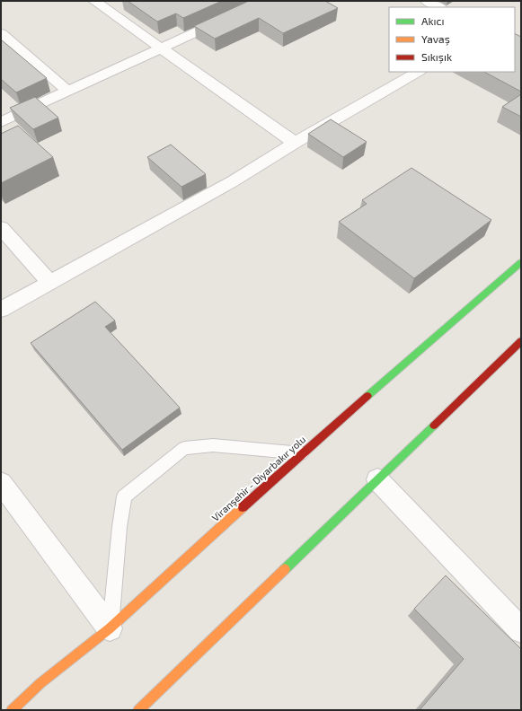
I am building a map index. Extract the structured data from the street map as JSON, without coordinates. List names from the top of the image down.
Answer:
{
  "streets": {
    "main road": ["Viranşehir - Diyarbakır yolu"]
  },
  "legend": ["Akıcı", "Yavaş", "Sıkışık"]
}
